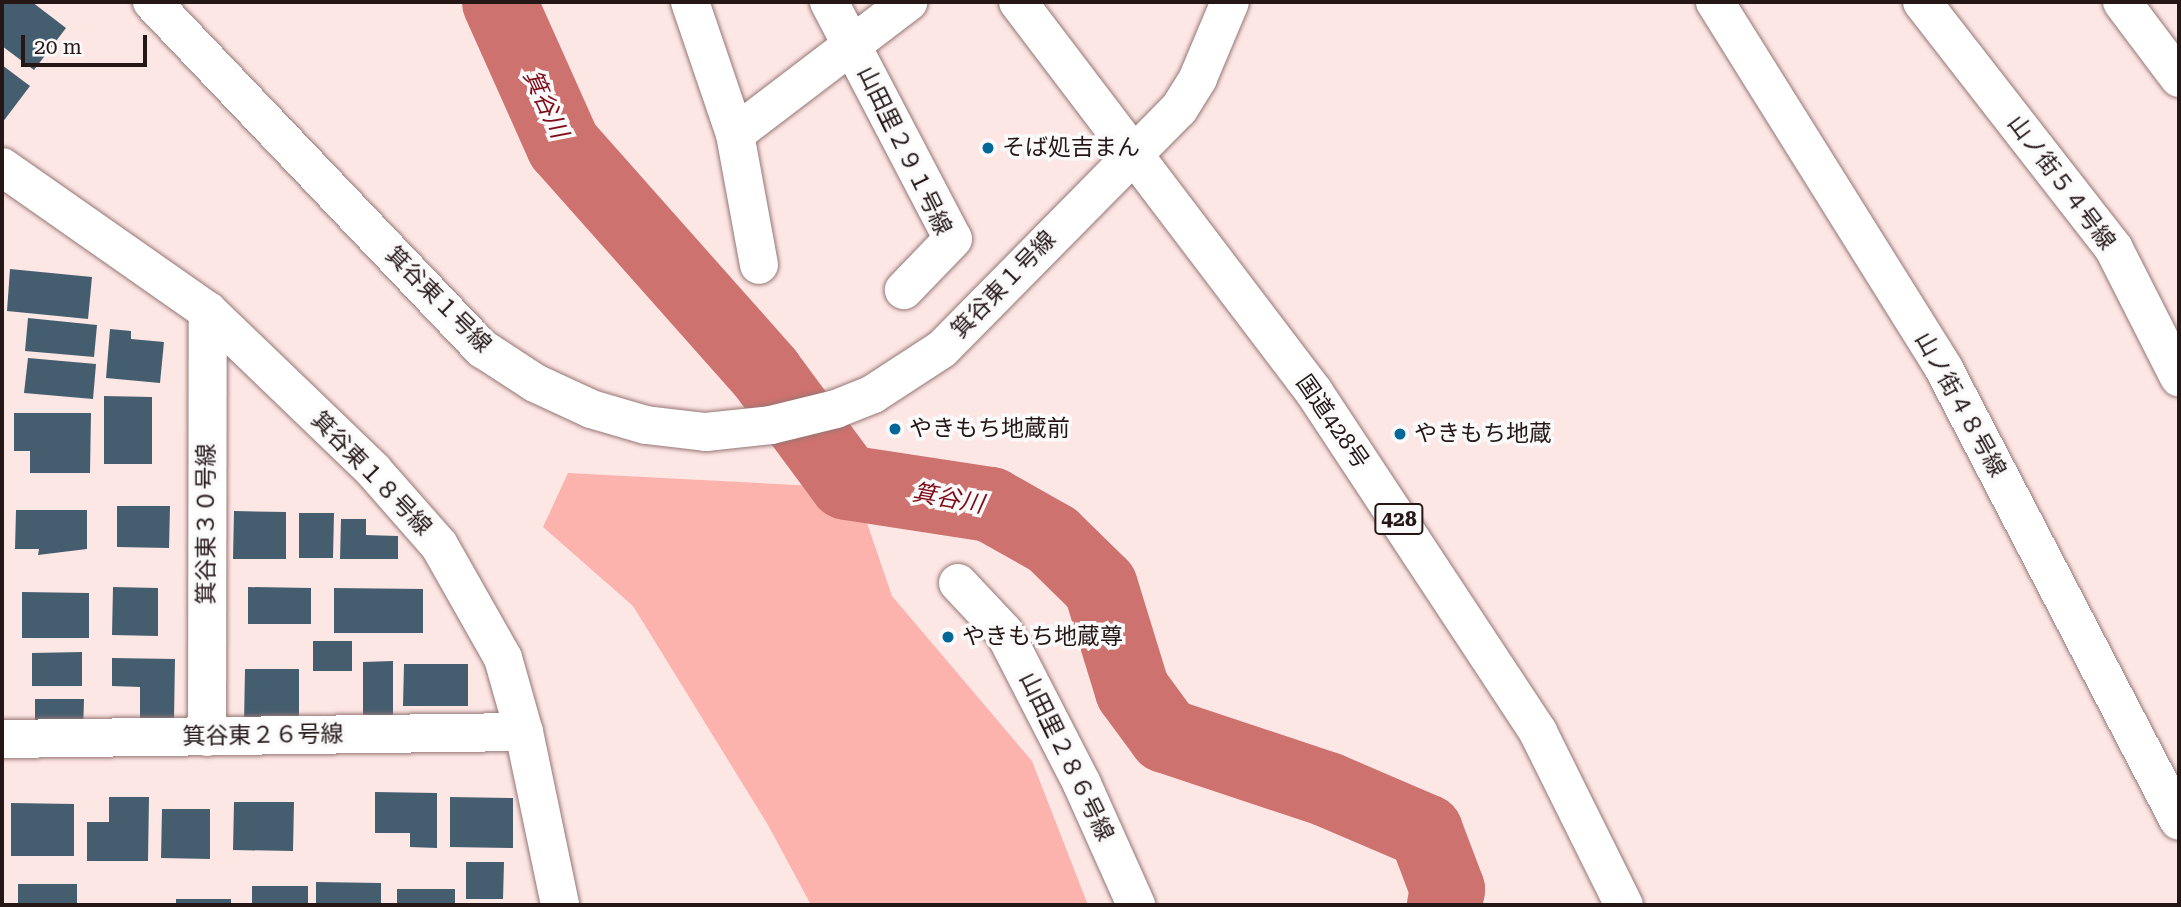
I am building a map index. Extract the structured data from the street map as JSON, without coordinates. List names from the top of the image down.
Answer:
{
  "streets": {
    "main road": [
      "山田里２９１号線",
      "山ノ街５４号線",
      "箕谷東１号線",
      "山ノ街４８号線",
      "国道428号",
      "箕谷東１８号線",
      "428",
      "箕谷東３０号線",
      "箕谷東２６号線",
      "山田里２８６号線"
    ]
  },
  "crossings": [
    ["箕谷東１号線", "国道428号"],
    ["箕谷東１８号線", "箕谷東３０号線"],
    ["箕谷東１８号線", "箕谷東２６号線"],
    ["箕谷東３０号線", "箕谷東２６号線"]
  ],
  "water": ["箕谷川"],
  "places": [
    "そば処吉まん",
    "やきもち地蔵前",
    "やきもち地蔵",
    "やきもち地蔵尊"
  ],
  "scale_bar": "20 m"
}
